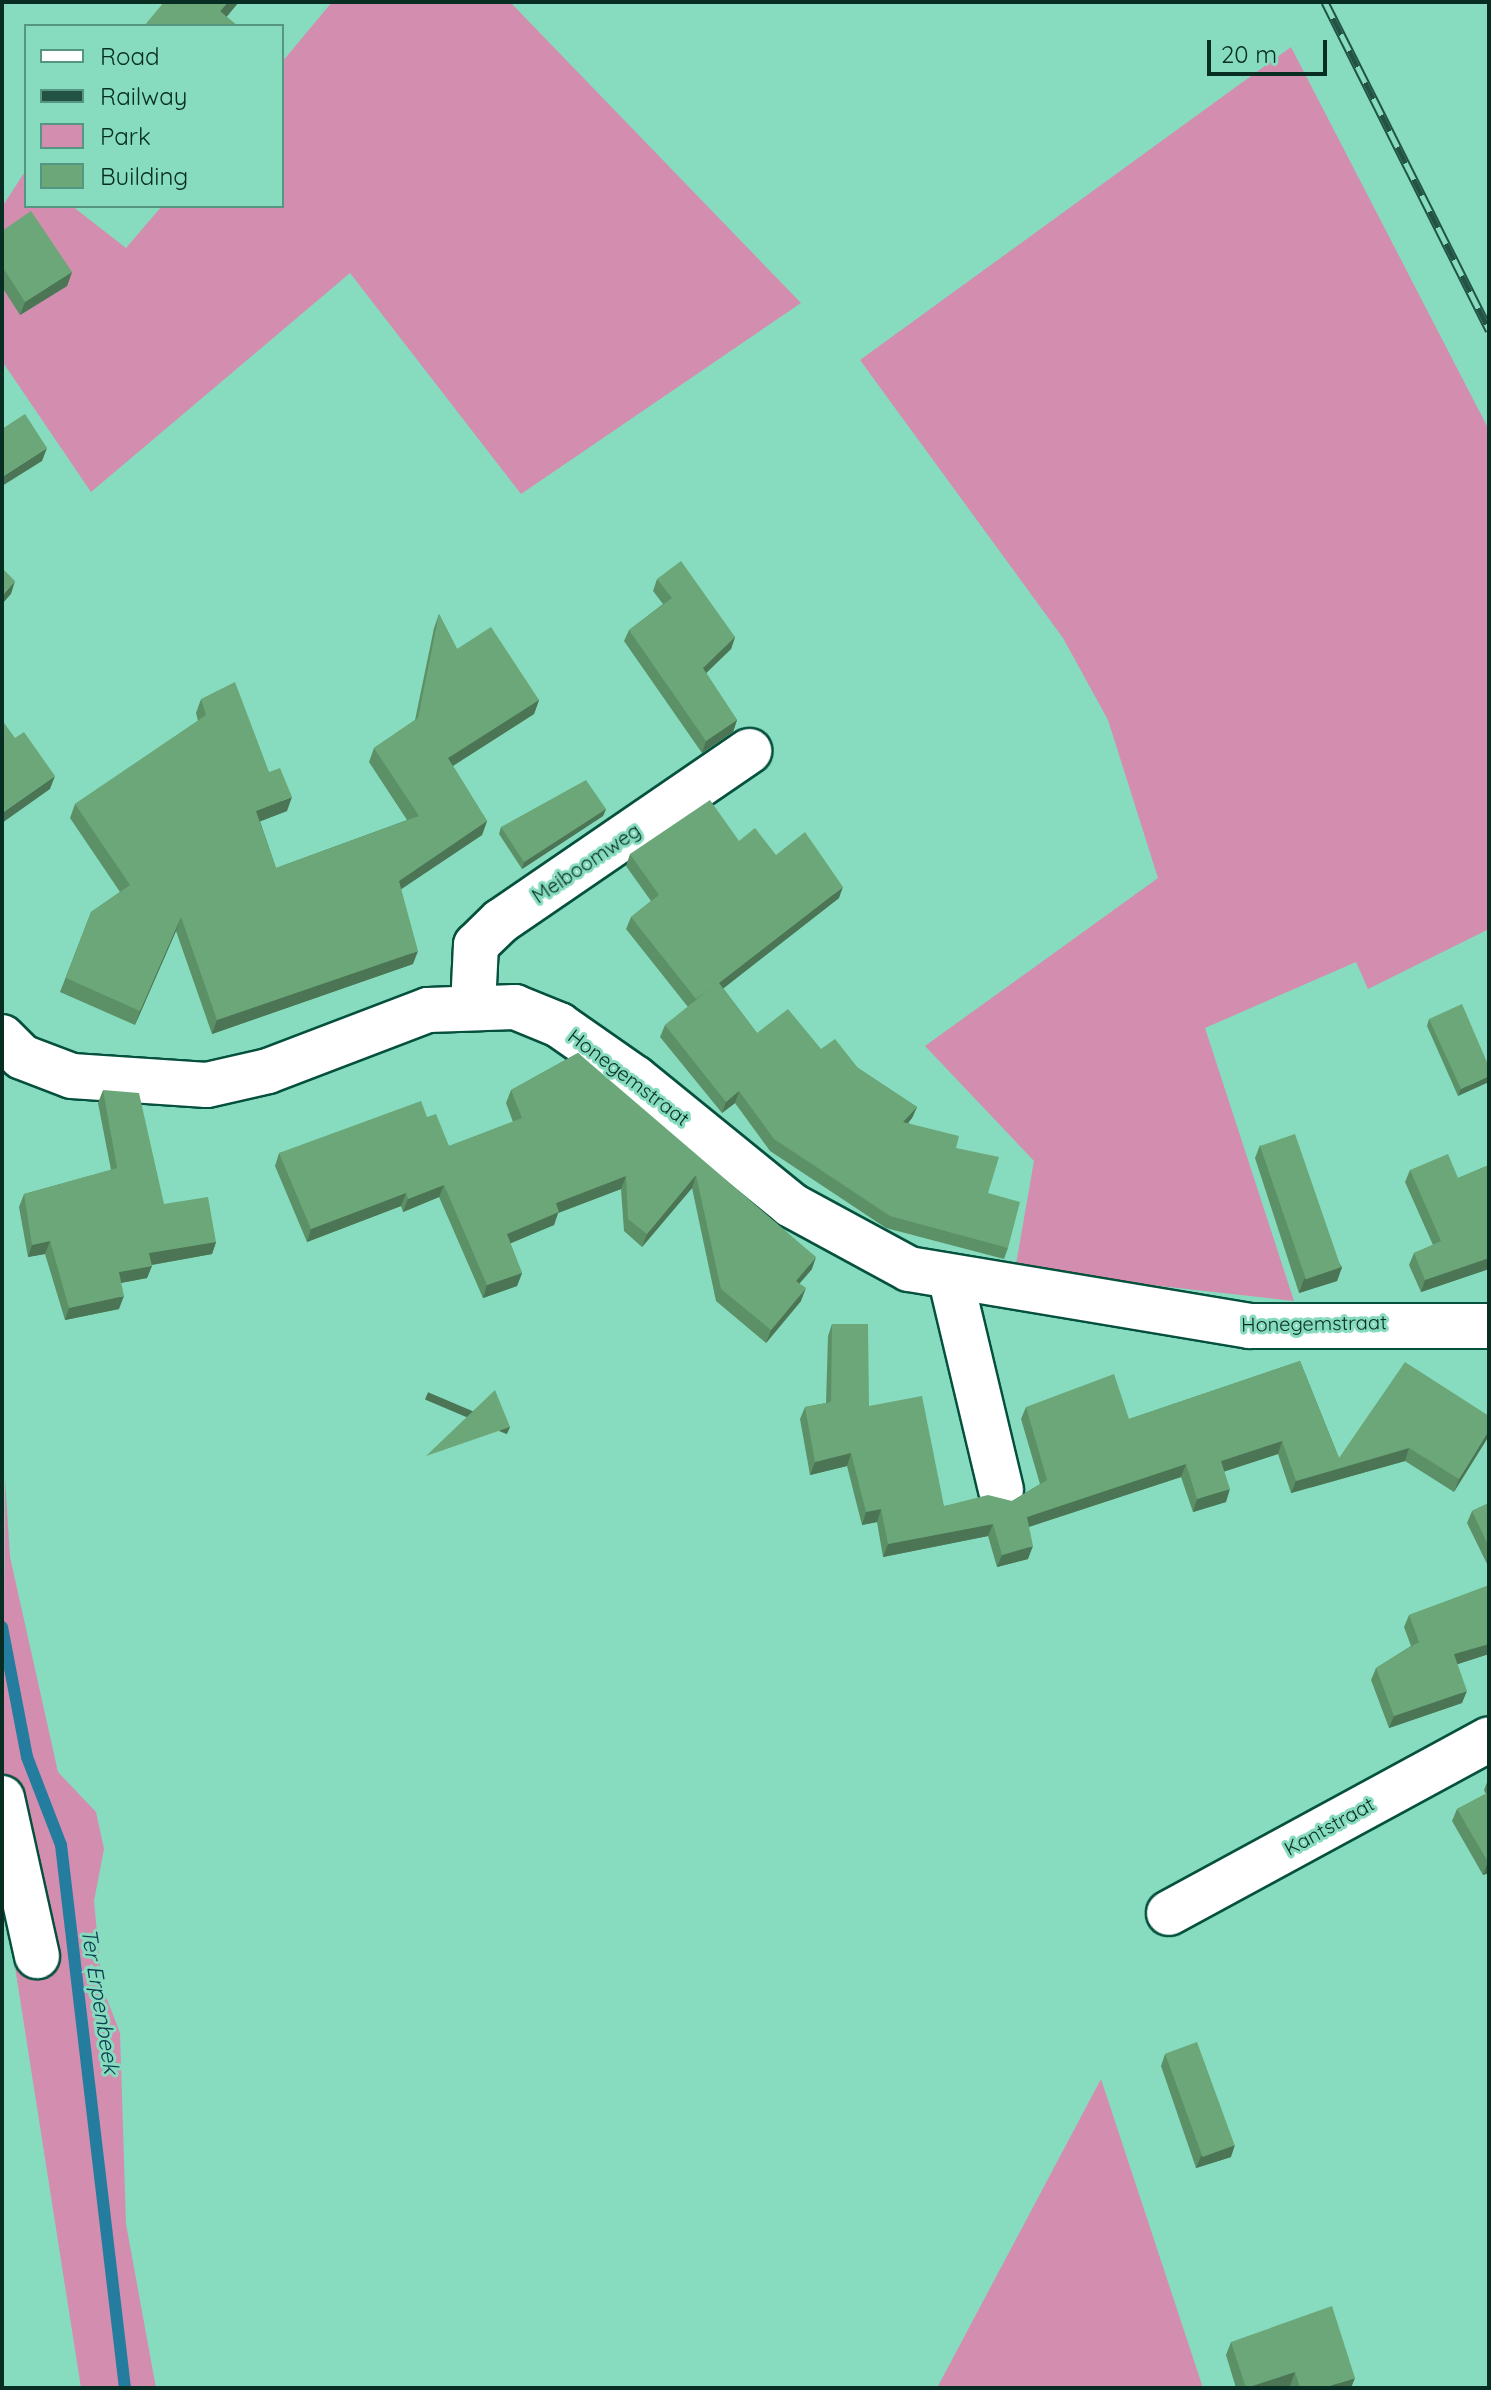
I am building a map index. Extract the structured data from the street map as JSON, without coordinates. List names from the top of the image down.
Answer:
{
  "streets": {
    "street": ["Meiboomweg", "Honegemstraat", "Kantstraat"]
  },
  "crossings": [
    ["Meiboomweg", "Honegemstraat"]
  ],
  "water": ["Ter Erpenbeek"],
  "legend": [
    "Road",
    "Railway",
    "Park",
    "Building"
  ],
  "scale_bar": "20 m"
}
